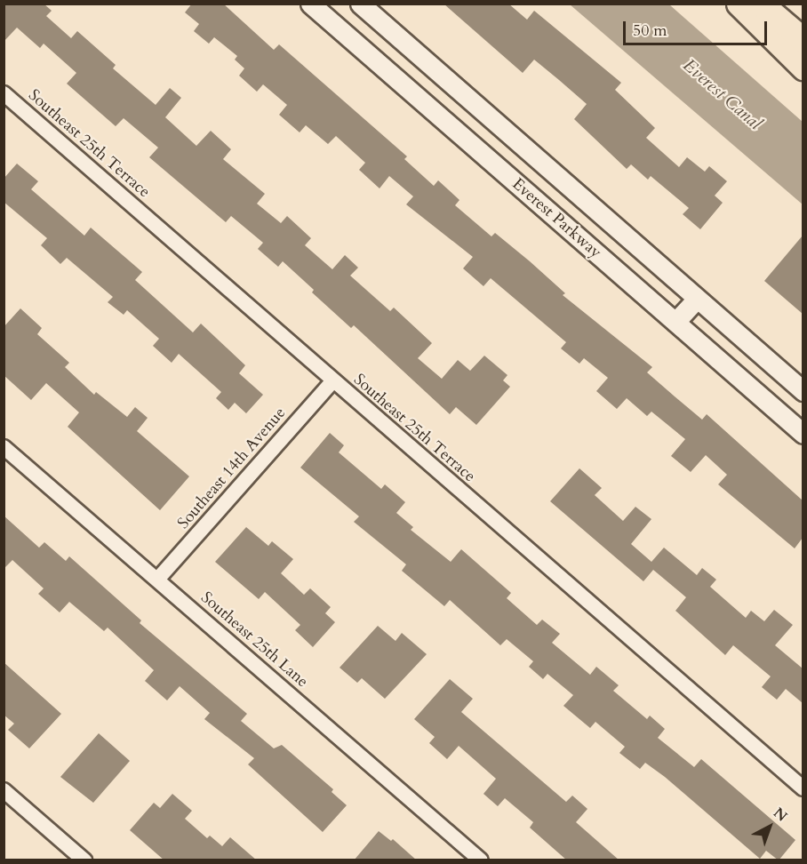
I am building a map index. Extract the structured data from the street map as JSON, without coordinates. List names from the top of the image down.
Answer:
{
  "streets": {
    "street": [
      "Southeast 25th Terrace",
      "Everest Parkway",
      "Southeast 14th Avenue",
      "Southeast 25th Lane"
    ]
  },
  "crossings": [
    ["Southeast 25th Terrace", "Southeast 14th Avenue"],
    ["Southeast 14th Avenue", "Southeast 25th Lane"]
  ],
  "water": ["Everest Canal"],
  "scale_bar": "50 m",
  "north": "top right"
}
